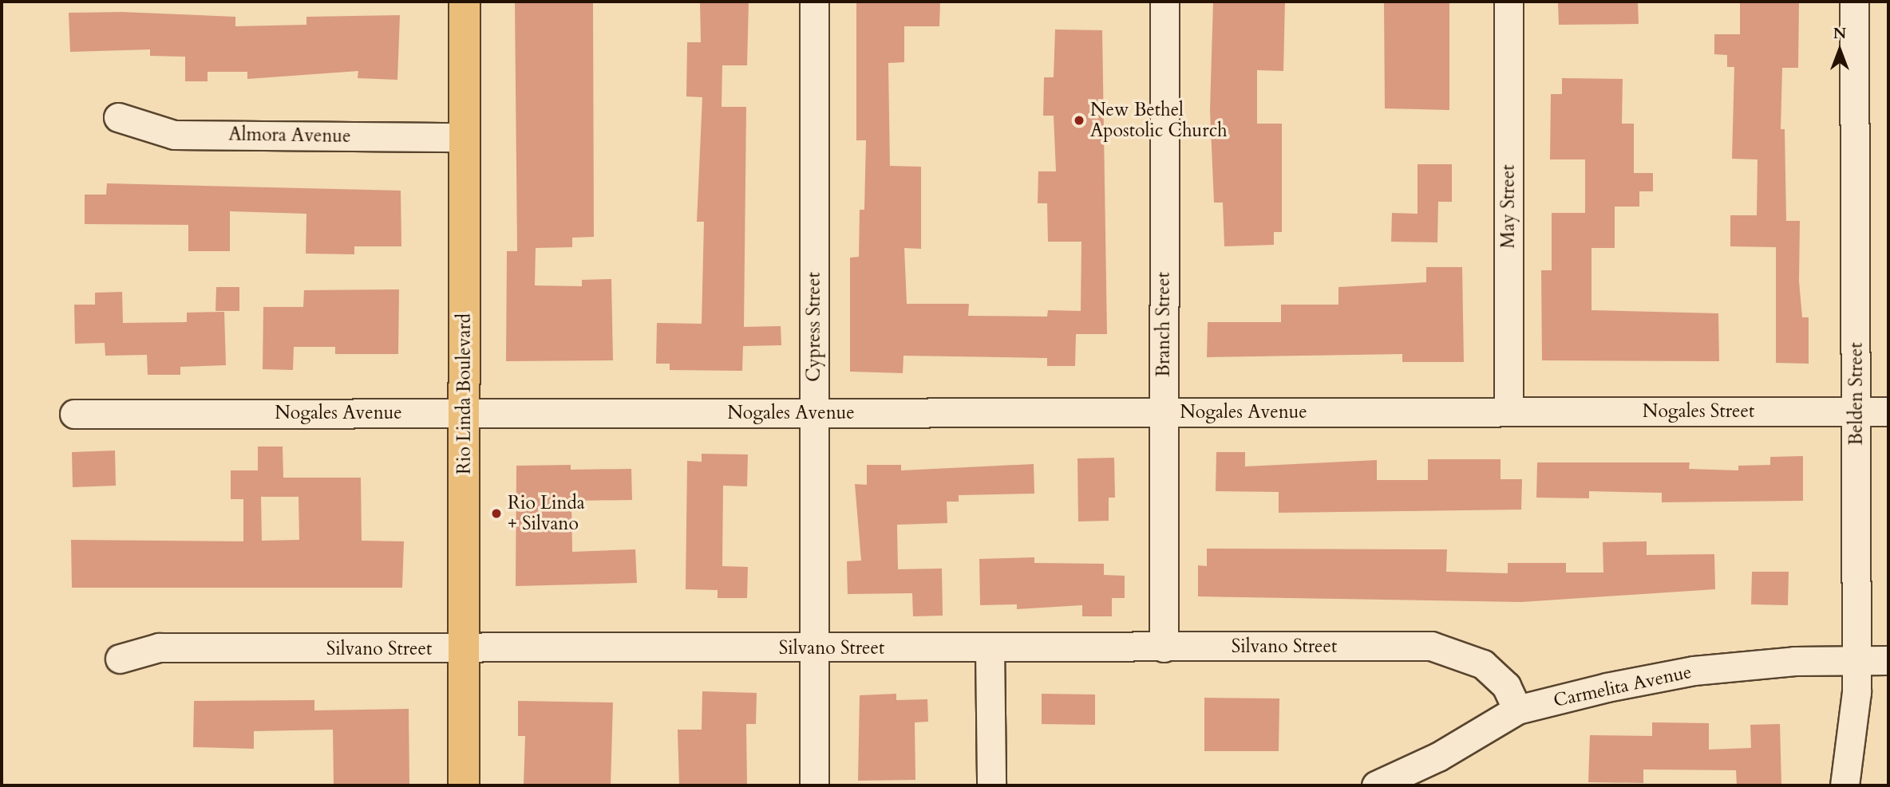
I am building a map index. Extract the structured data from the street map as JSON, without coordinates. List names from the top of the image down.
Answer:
{
  "streets": {
    "main road": ["Rio Linda Boulevard"],
    "street": [
      "Almora Avenue",
      "May Street",
      "Branch Street",
      "Cypress Street",
      "Belden Street",
      "Nogales Street",
      "Nogales Avenue",
      "Silvano Street",
      "Carmelita Avenue"
    ]
  },
  "crossings": [
    ["Almora Avenue", "Rio Linda Boulevard"],
    ["May Street", "Nogales Street"],
    ["May Street", "Nogales Avenue"],
    ["Branch Street", "Nogales Avenue"],
    ["Branch Street", "Silvano Street"],
    ["Cypress Street", "Nogales Avenue"],
    ["Cypress Street", "Silvano Street"],
    ["Rio Linda Boulevard", "Nogales Avenue"],
    ["Rio Linda Boulevard", "Silvano Street"],
    ["Belden Street", "Nogales Street"],
    ["Belden Street", "Carmelita Avenue"],
    ["Nogales Street", "Nogales Avenue"],
    ["Silvano Street", "Carmelita Avenue"]
  ],
  "places": ["New Bethel Apostolic Church", "Rio Linda + Silvano"],
  "north": "top"
}
